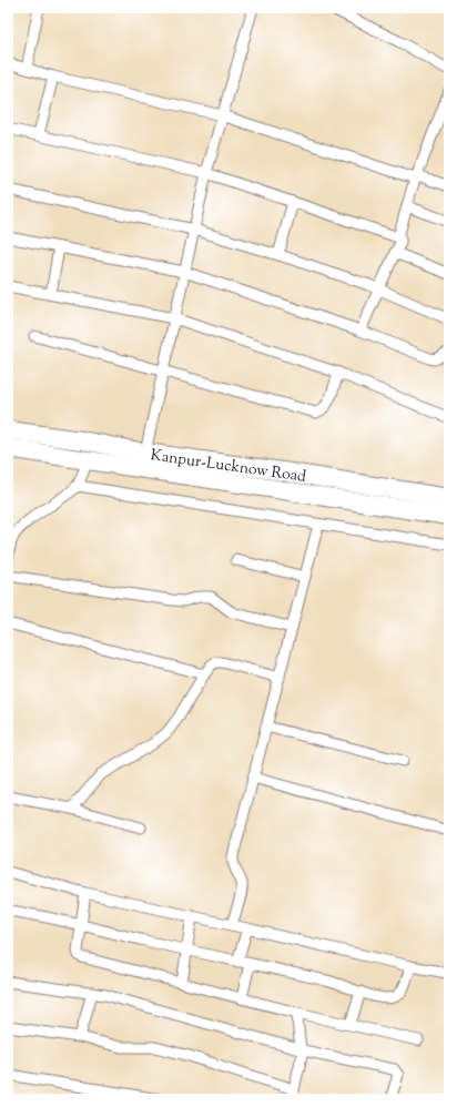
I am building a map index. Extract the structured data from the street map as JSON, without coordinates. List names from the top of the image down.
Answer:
{
  "streets": {
    "highway": ["Kanpur-Lucknow Road"]
  }
}
